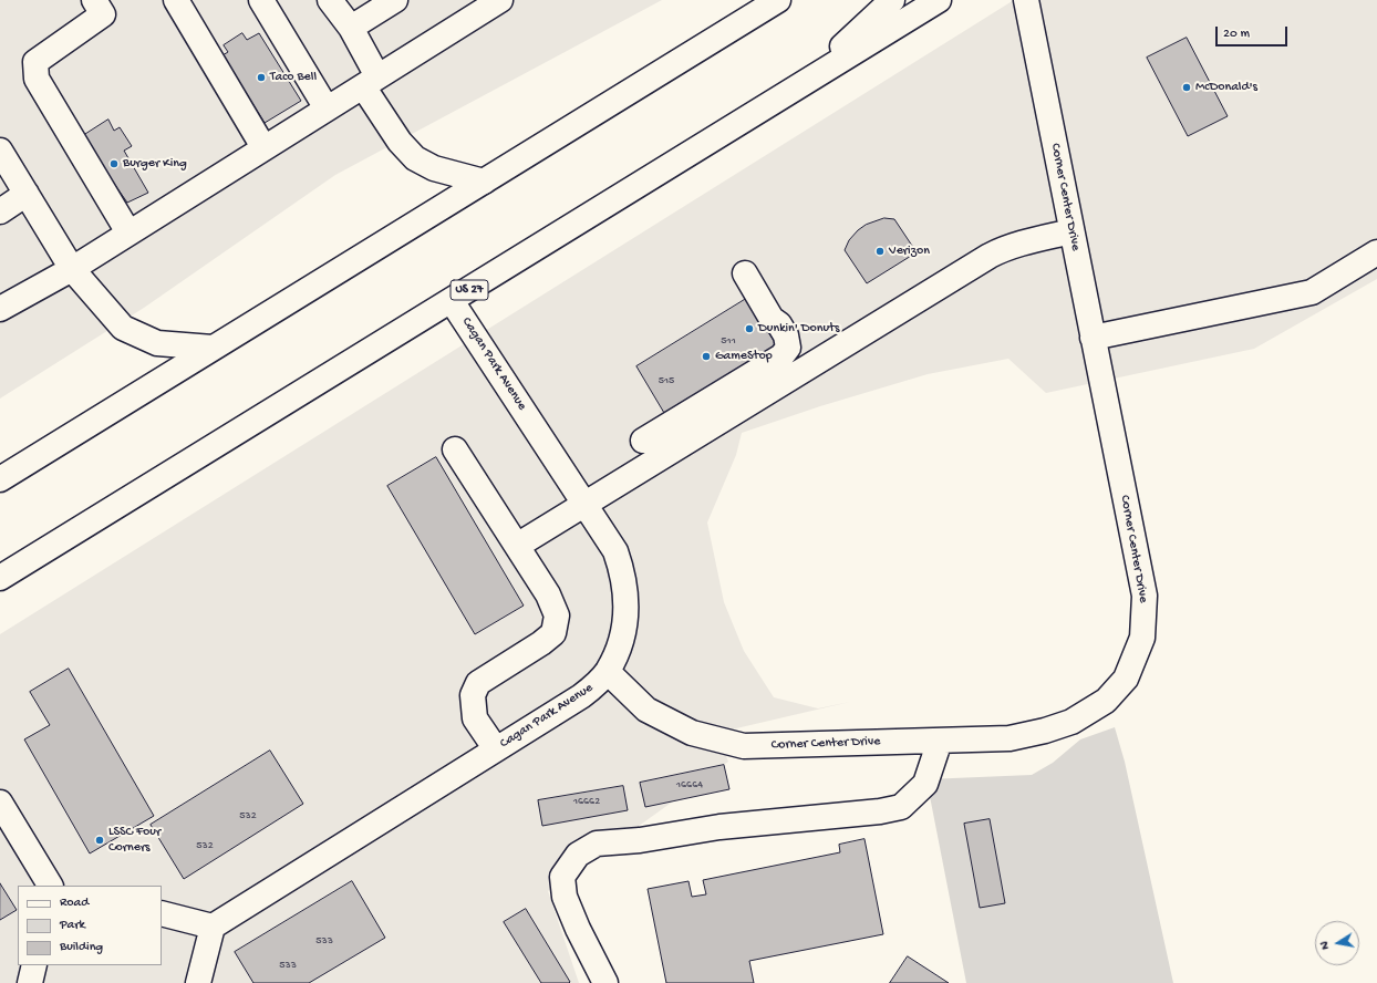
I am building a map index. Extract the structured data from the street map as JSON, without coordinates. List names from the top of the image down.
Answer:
{
  "streets": {
    "main road": ["Corner Center Drive", "US 27", "Cagan Park Avenue"]
  },
  "crossings": [
    ["Corner Center Drive", "Cagan Park Avenue"],
    ["US 27", "Cagan Park Avenue"]
  ],
  "places": [
    "Taco Bell",
    "McDonald's",
    "Burger King",
    "Verizon",
    "Dunkin' Donuts",
    "GameStop",
    "LSSC Four Corners"
  ],
  "house_numbers": [
    "511",
    "515",
    "16664",
    "16662",
    "532",
    "532",
    "533",
    "533"
  ],
  "legend": ["Road", "Park", "Building"],
  "scale_bar": "20 m",
  "north": "left"
}
